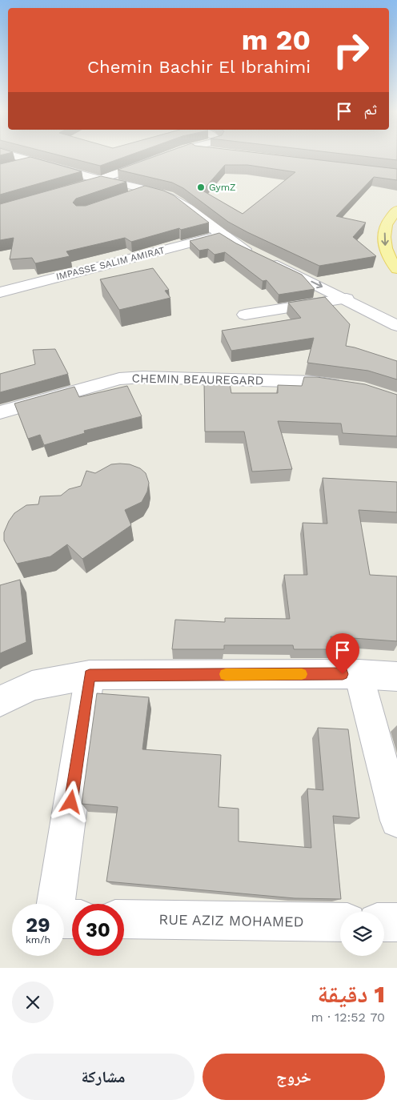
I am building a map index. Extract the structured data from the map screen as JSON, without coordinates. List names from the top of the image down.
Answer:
{
  "streets": {
    "street": ["IMPASSE SALIM AMIRAT", "CHEMIN BEAUREGARD", "RUE AZIZ MOHAMED"]
  },
  "places": ["GymZ"],
  "page": {
    "turn": ["20 m", "Chemin Bachir El Ibrahimi"],
    "then": "ثم",
    "speed": "29 km/h",
    "limit": "30",
    "heading": ["1 دقيقة", "70 m · 12:52"],
    "buttons": ["خروج", "مشاركة"]
  }
}
